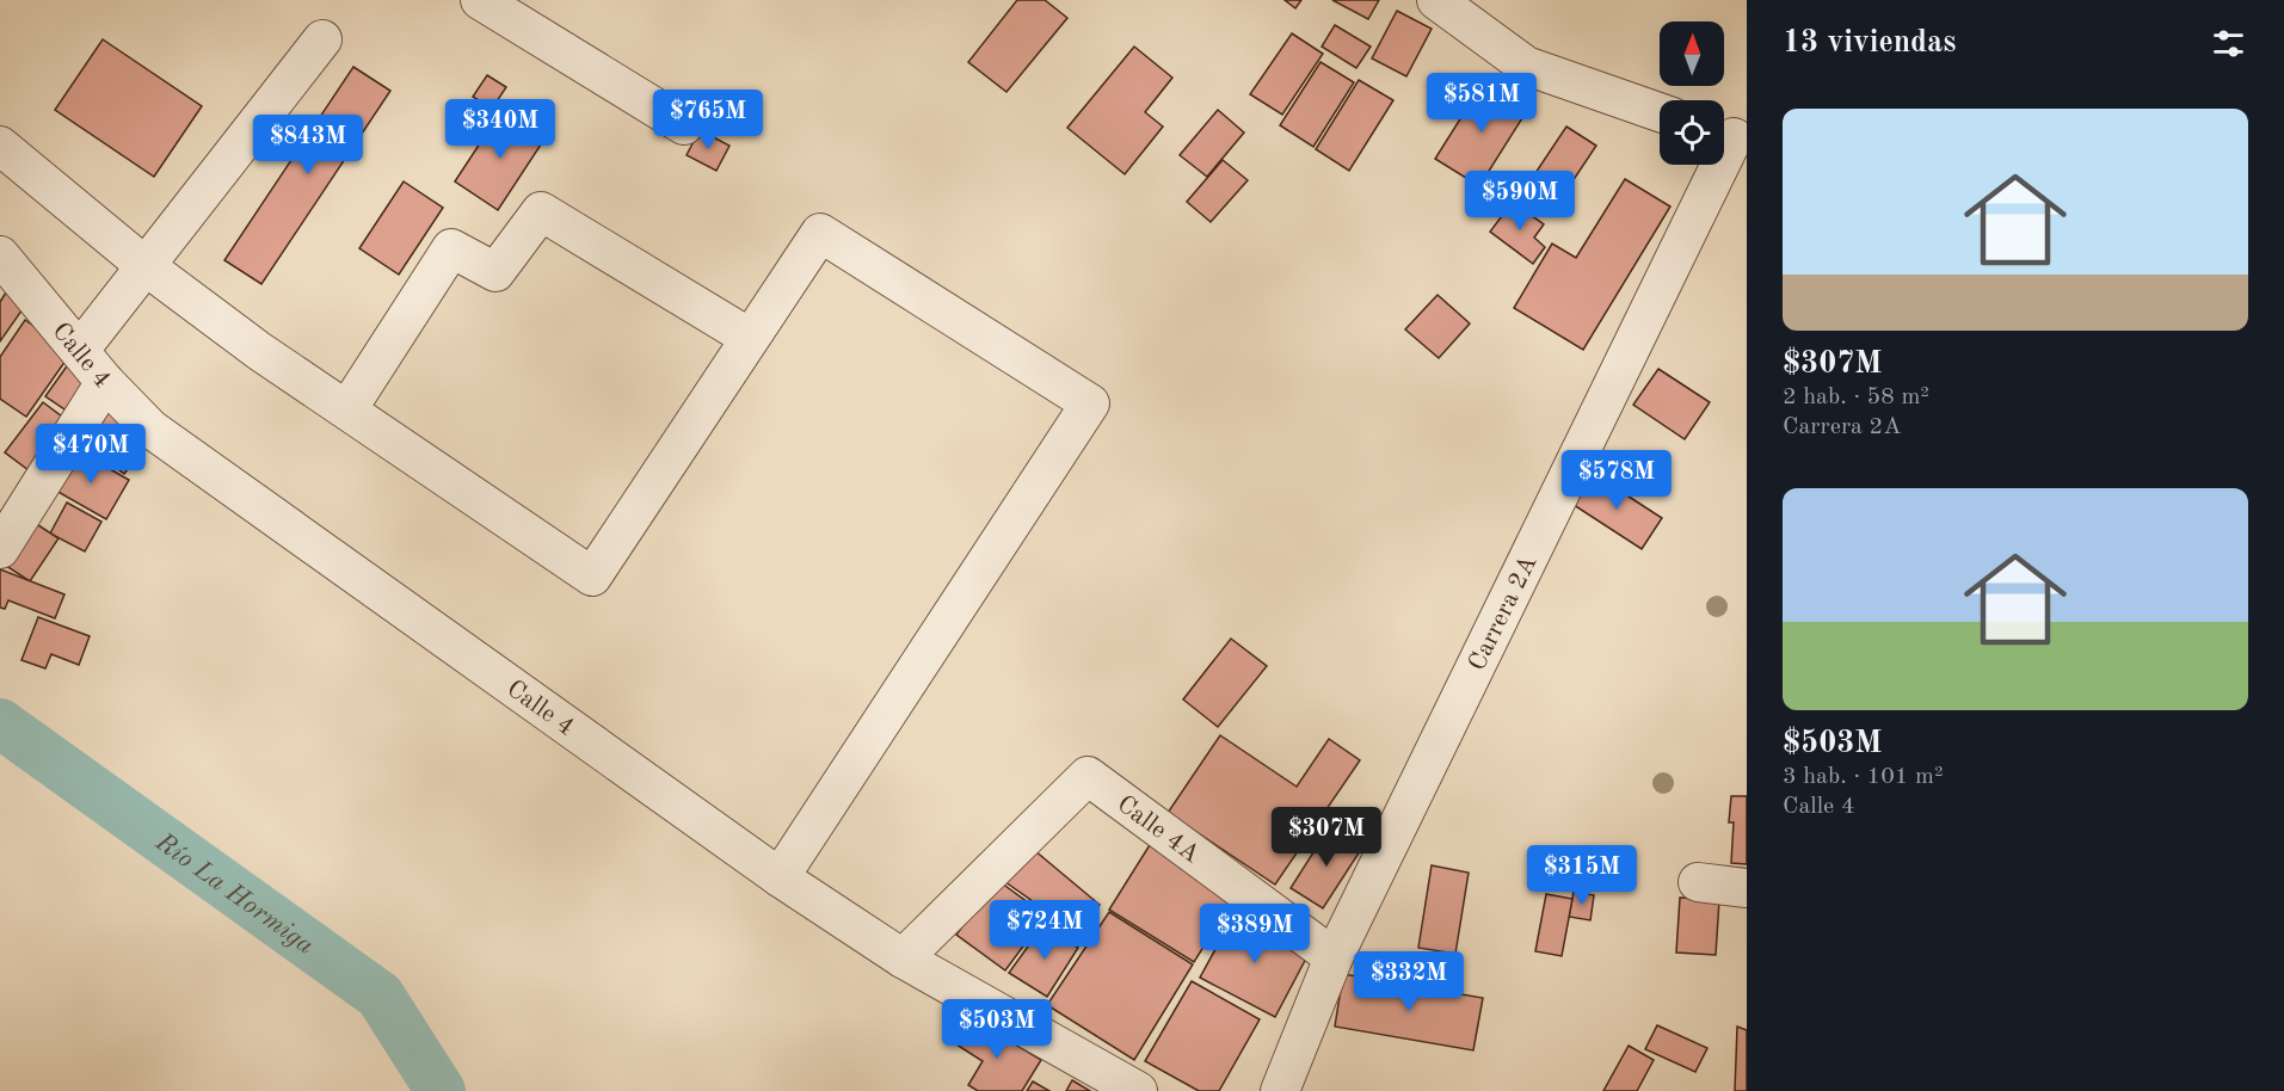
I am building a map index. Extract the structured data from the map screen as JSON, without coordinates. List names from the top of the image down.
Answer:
{
  "streets": {
    "street": ["Calle 4", "Carrera 2A", "Calle 4A"]
  },
  "crossings": [
    ["Calle 4", "Calle 4A"],
    ["Carrera 2A", "Calle 4A"]
  ],
  "water": ["Río La Hormiga"],
  "north": "top",
  "page": {
    "heading": "13 viviendas",
    "price": [
      "$581M",
      "$765M",
      "$340M",
      "$843M",
      "$590M",
      "$470M",
      "$578M",
      "$307M",
      "$315M",
      "$724M",
      "$389M",
      "$332M",
      "$503M"
    ],
    "list": [
      {
        "name": "$307M",
        "note": "2 hab. · 58 m² · Carrera 2A"
      },
      {
        "name": "$503M",
        "note": "3 hab. · 101 m² · Calle 4"
      }
    ]
  }
}
